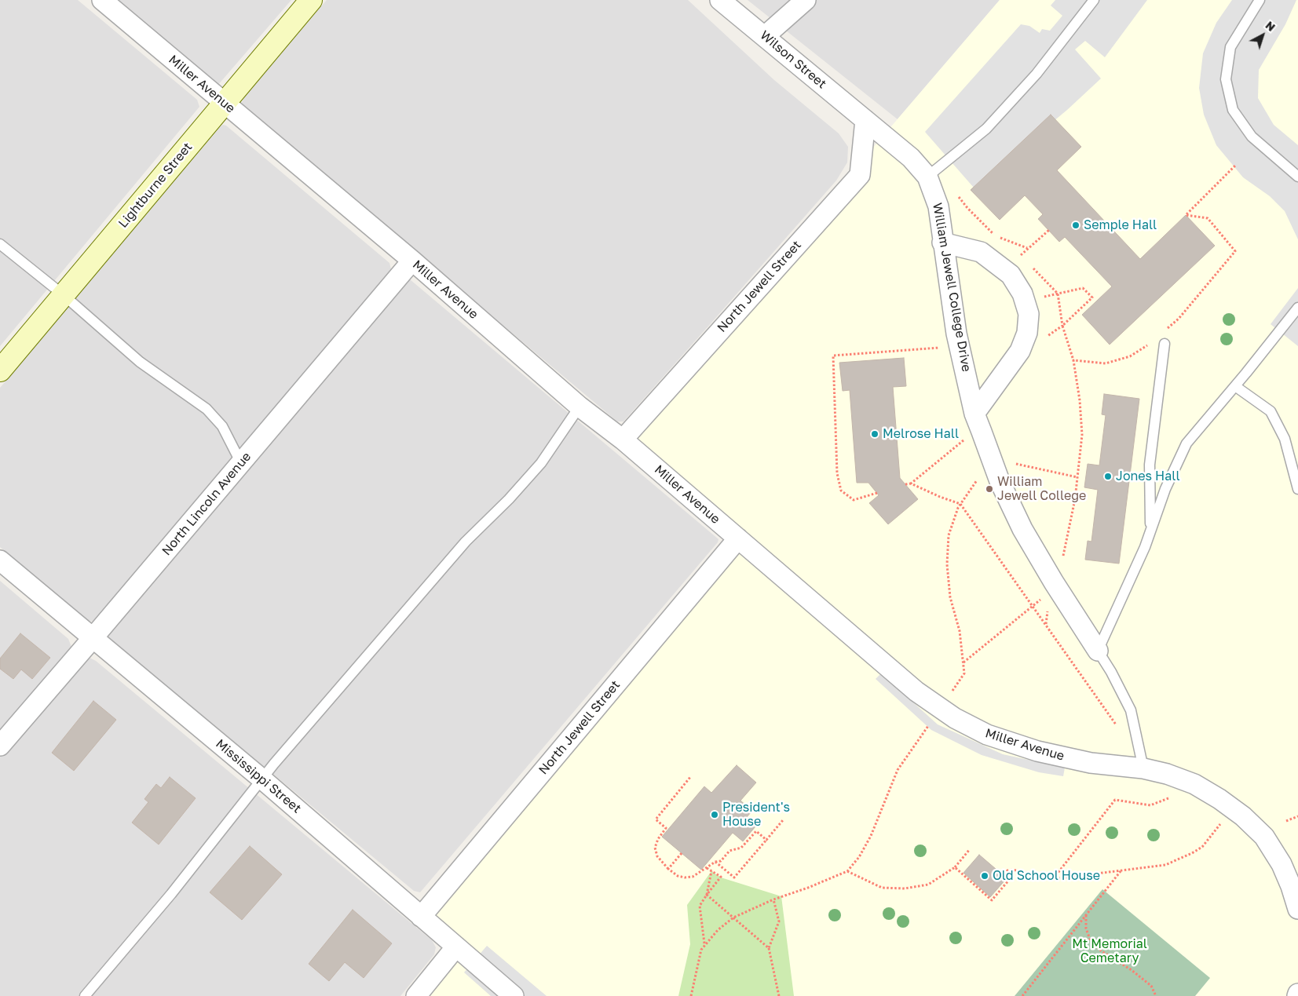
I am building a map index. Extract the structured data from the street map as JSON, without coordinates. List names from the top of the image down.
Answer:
{
  "streets": {
    "main road": ["Lightburne Street"],
    "street": [
      "Wilson Street",
      "Miller Avenue",
      "North Jewell Street",
      "William Jewell College Drive",
      "North Lincoln Avenue",
      "Mississippi Street"
    ]
  },
  "crossings": [
    ["Wilson Street", "North Jewell Street"],
    ["Wilson Street", "William Jewell College Drive"],
    ["Miller Avenue", "Lightburne Street"],
    ["Miller Avenue", "North Jewell Street"],
    ["Miller Avenue", "William Jewell College Drive"],
    ["Miller Avenue", "North Lincoln Avenue"],
    ["North Jewell Street", "William Jewell College Drive"],
    ["North Jewell Street", "Mississippi Street"],
    ["North Lincoln Avenue", "Mississippi Street"]
  ],
  "parks": ["Mt Memorial Cemetary"],
  "places": [
    "Semple Hall",
    "Melrose Hall",
    "Jones Hall",
    "William Jewell College",
    "President's House",
    "Old School House"
  ],
  "north": "top right"
}
